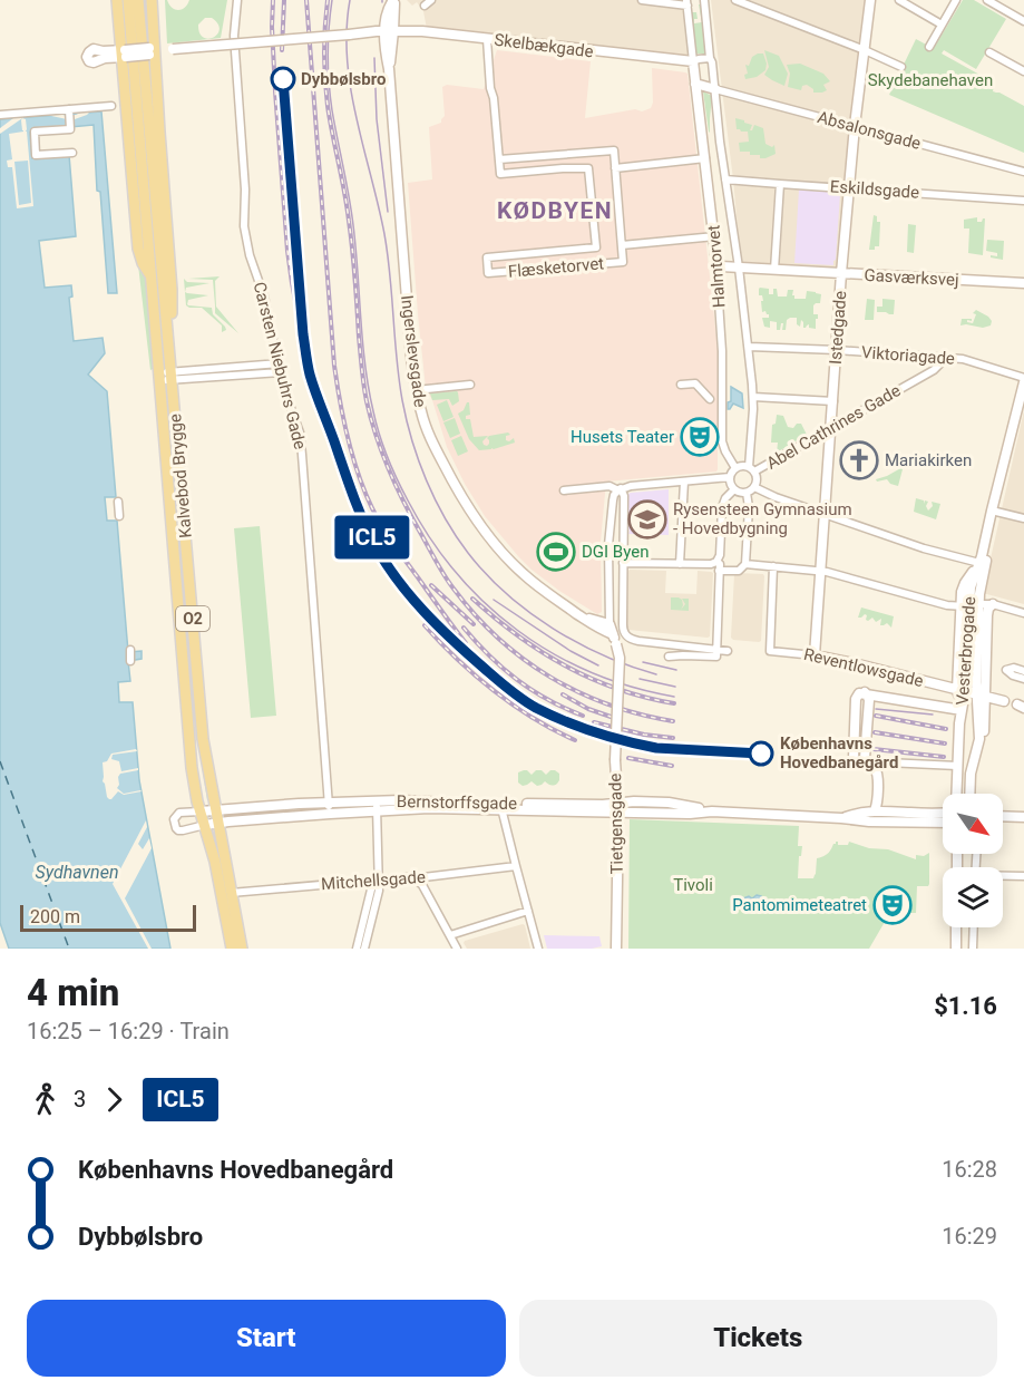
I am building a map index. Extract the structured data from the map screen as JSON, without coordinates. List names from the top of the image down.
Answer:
{
  "streets": {
    "main road": ["Kalvebod Brygge", "O2"],
    "street": [
      "Skelbækgade",
      "Absalonsgade",
      "Eskildsgade",
      "Halmtorvet",
      "Flæsketorvet",
      "Gasværksvej",
      "Istedgade",
      "Ingerslevsgade",
      "Viktoriagade",
      "Carsten Niebuhrs Gade",
      "Abel Cathrines Gade",
      "Vesterbrogade",
      "Reventlowsgade",
      "Bernstorffsgade",
      "Tietgensgade",
      "Mitchellsgade"
    ]
  },
  "crossings": [
    ["Skelbækgade", "Halmtorvet"],
    ["Skelbækgade", "Ingerslevsgade"],
    ["Absalonsgade", "Halmtorvet"],
    ["Absalonsgade", "Istedgade"],
    ["Eskildsgade", "Halmtorvet"],
    ["Eskildsgade", "Istedgade"],
    ["Halmtorvet", "Gasværksvej"],
    ["Halmtorvet", "Viktoriagade"],
    ["Halmtorvet", "Abel Cathrines Gade"],
    ["Gasværksvej", "Istedgade"],
    ["Istedgade", "Viktoriagade"],
    ["Istedgade", "Abel Cathrines Gade"],
    ["Istedgade", "Reventlowsgade"],
    ["Ingerslevsgade", "Tietgensgade"],
    ["Viktoriagade", "Abel Cathrines Gade"],
    ["Viktoriagade", "Vesterbrogade"],
    ["Carsten Niebuhrs Gade", "Bernstorffsgade"],
    ["Kalvebod Brygge", "Bernstorffsgade"],
    ["Kalvebod Brygge", "Mitchellsgade"],
    ["Vesterbrogade", "Reventlowsgade"],
    ["Bernstorffsgade", "Tietgensgade"]
  ],
  "districts": ["KØDBYEN"],
  "water": ["Sydhavnen"],
  "parks": ["Skydebanehaven", "Tivoli"],
  "places": {
    "other": ["Dybbølsbro", "Københavns Hovedbanegård"],
    "theatre": ["Husets Teater", "Pantomimeteatret"],
    "church": ["Mariakirken"],
    "school or university": ["Rysensteen Gymnasium - Hovedbygning"],
    "sports": ["DGI Byen"]
  },
  "scale_bar": "200 m",
  "north": "bottom right",
  "page": {
    "on_map": "ICL5",
    "scale": "200 m",
    "heading": ["4 min", "16:25 – 16:29 · Train", "$1.16"],
    "legs": ["3", "ICL5"],
    "list": [
      {
        "name": "Københavns Hovedbanegård",
        "value": "16:28"
      },
      {
        "name": "Dybbølsbro",
        "value": "16:29"
      }
    ],
    "buttons": ["Start", "Tickets"]
  }
}
